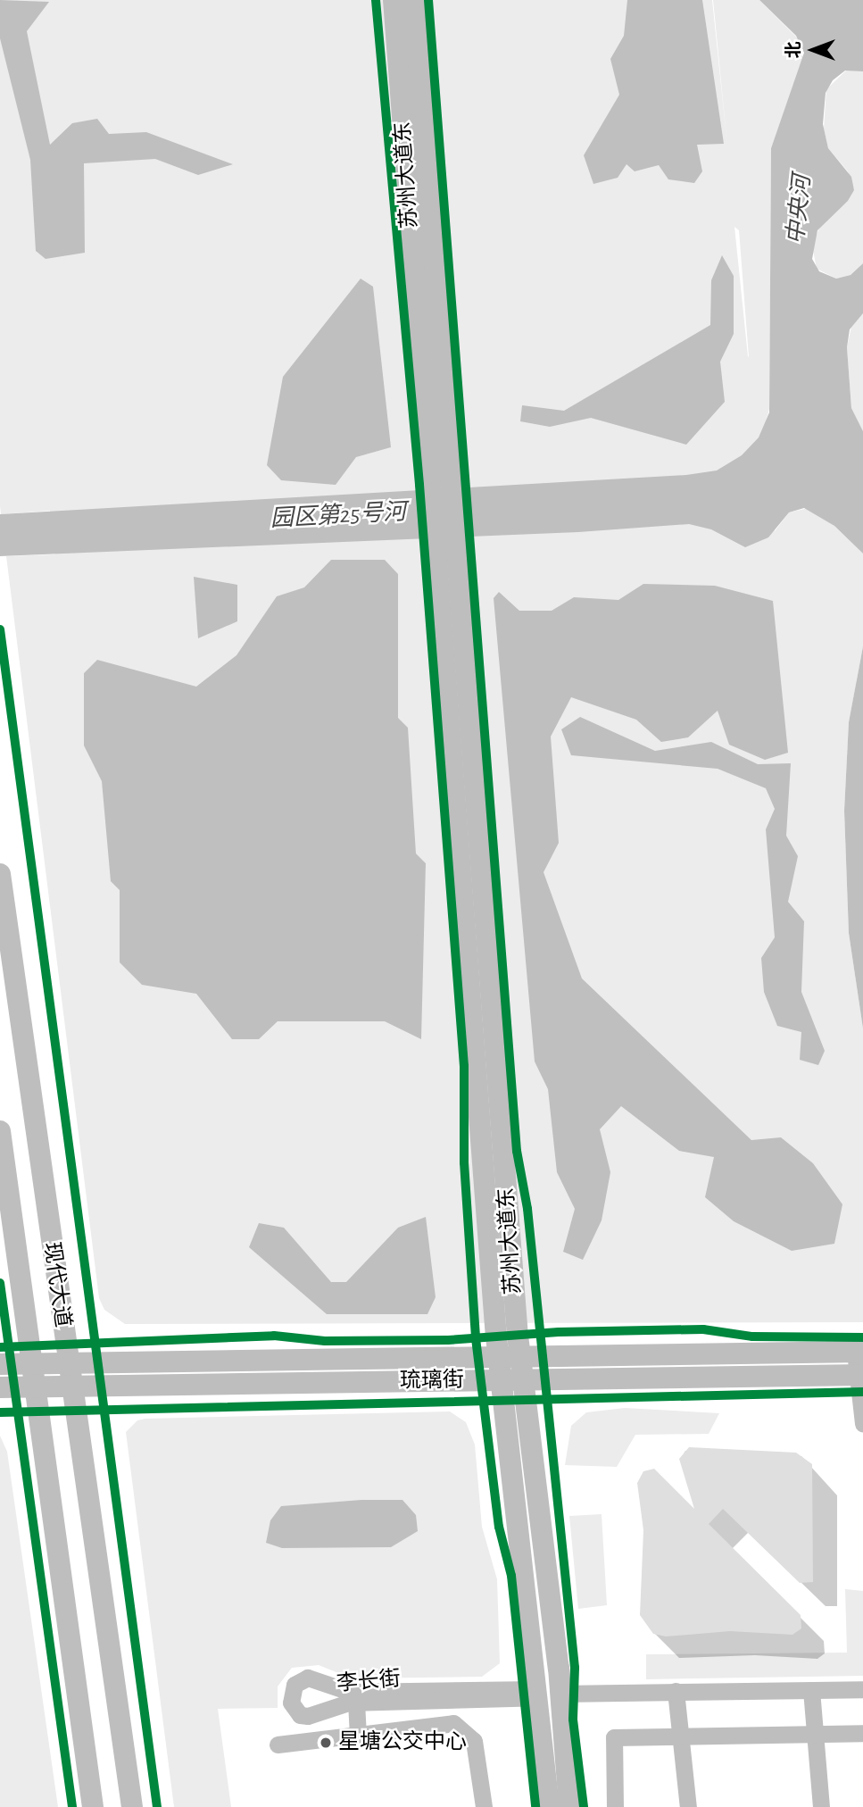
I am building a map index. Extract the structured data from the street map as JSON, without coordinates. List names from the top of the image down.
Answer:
{
  "streets": {
    "main road": ["苏州大道东", "现代大道", "琉璃街"],
    "street": ["李长街"]
  },
  "crossings": [
    ["苏州大道东", "琉璃街"],
    ["苏州大道东", "李长街"],
    ["现代大道", "琉璃街"]
  ],
  "water": ["中央河", "园区第25号河"],
  "places": ["星塘公交中心"],
  "north": "left"
}
